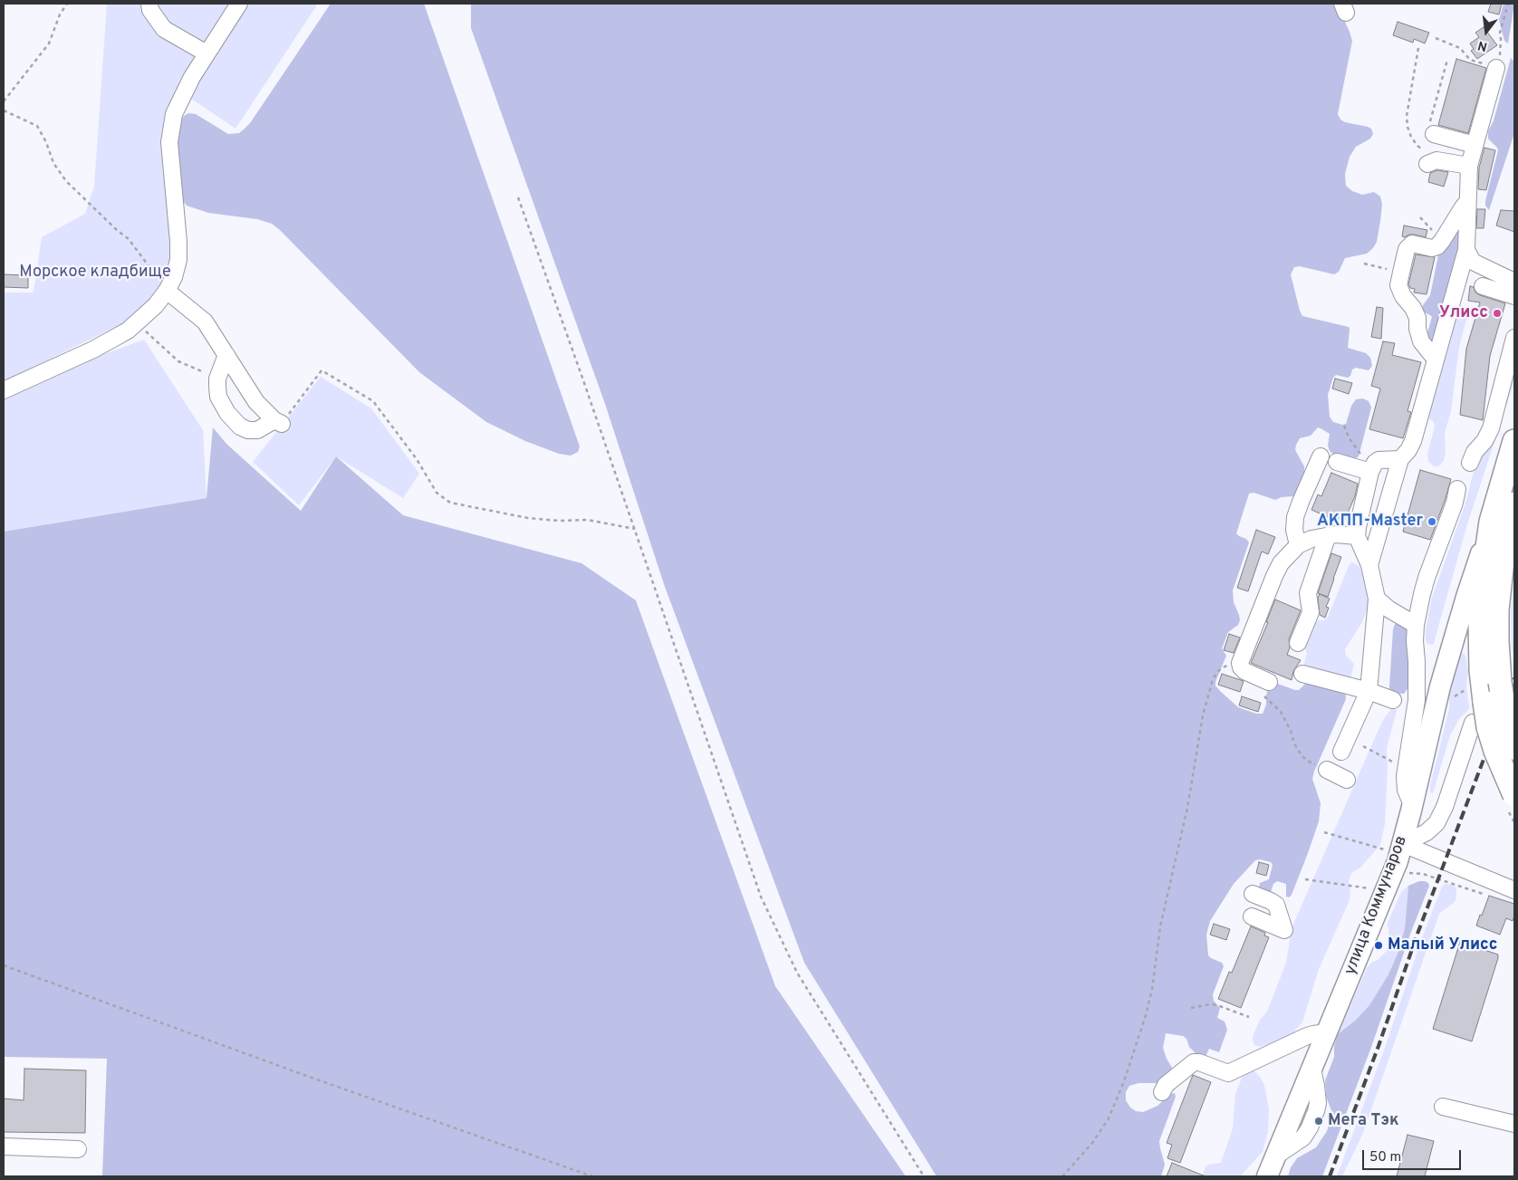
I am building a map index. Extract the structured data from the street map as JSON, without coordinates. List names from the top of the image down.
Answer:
{
  "streets": {
    "main road": ["улица Коммунаров"]
  },
  "parks": ["Морское кладбище"],
  "places": [
    "Улисс",
    "АКПП-Master",
    "Малый Улисс",
    "Мега Тэк"
  ],
  "scale_bar": "50 m",
  "north": "bottom"
}
